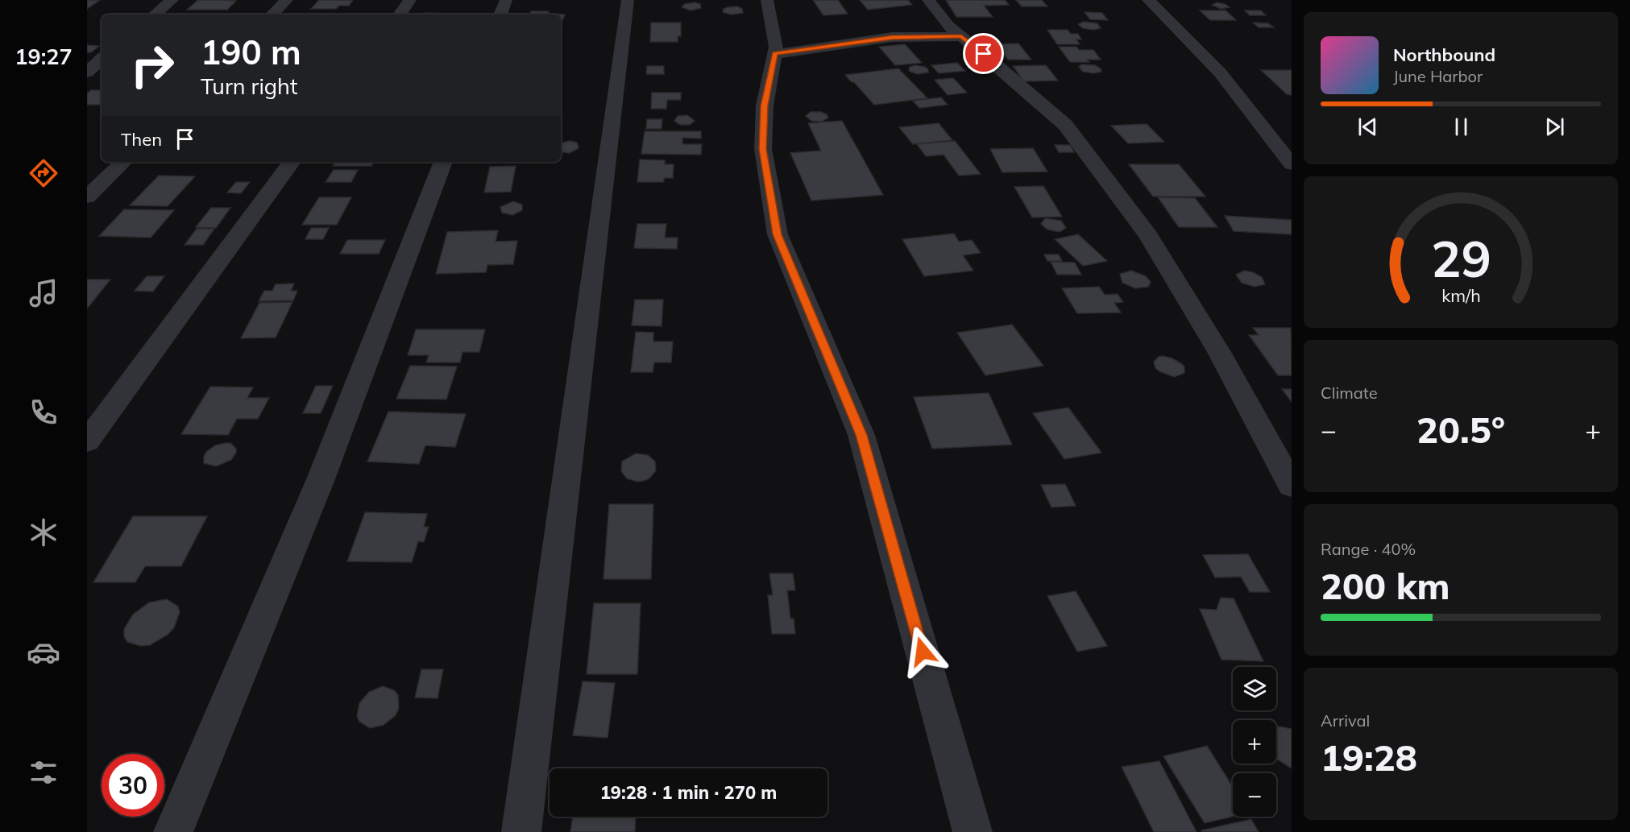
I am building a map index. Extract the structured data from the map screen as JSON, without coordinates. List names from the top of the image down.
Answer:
{
  "page": {
    "tabs": "19:27",
    "turn": ["190 m", "Turn right"],
    "song": ["Northbound", "June Harbor"],
    "then": "Then",
    "tile": [
      "Climate",
      ["Range · 40%", "200 km"],
      ["Arrival", "19:28"]
    ],
    "heat": ["−", "20.5°", "+"],
    "map_buttons": ["+", "−"],
    "limit": "30",
    "trip": "19:28 · 1 min · 270 m",
    "gauge": ["29", "km/h"]
  }
}
